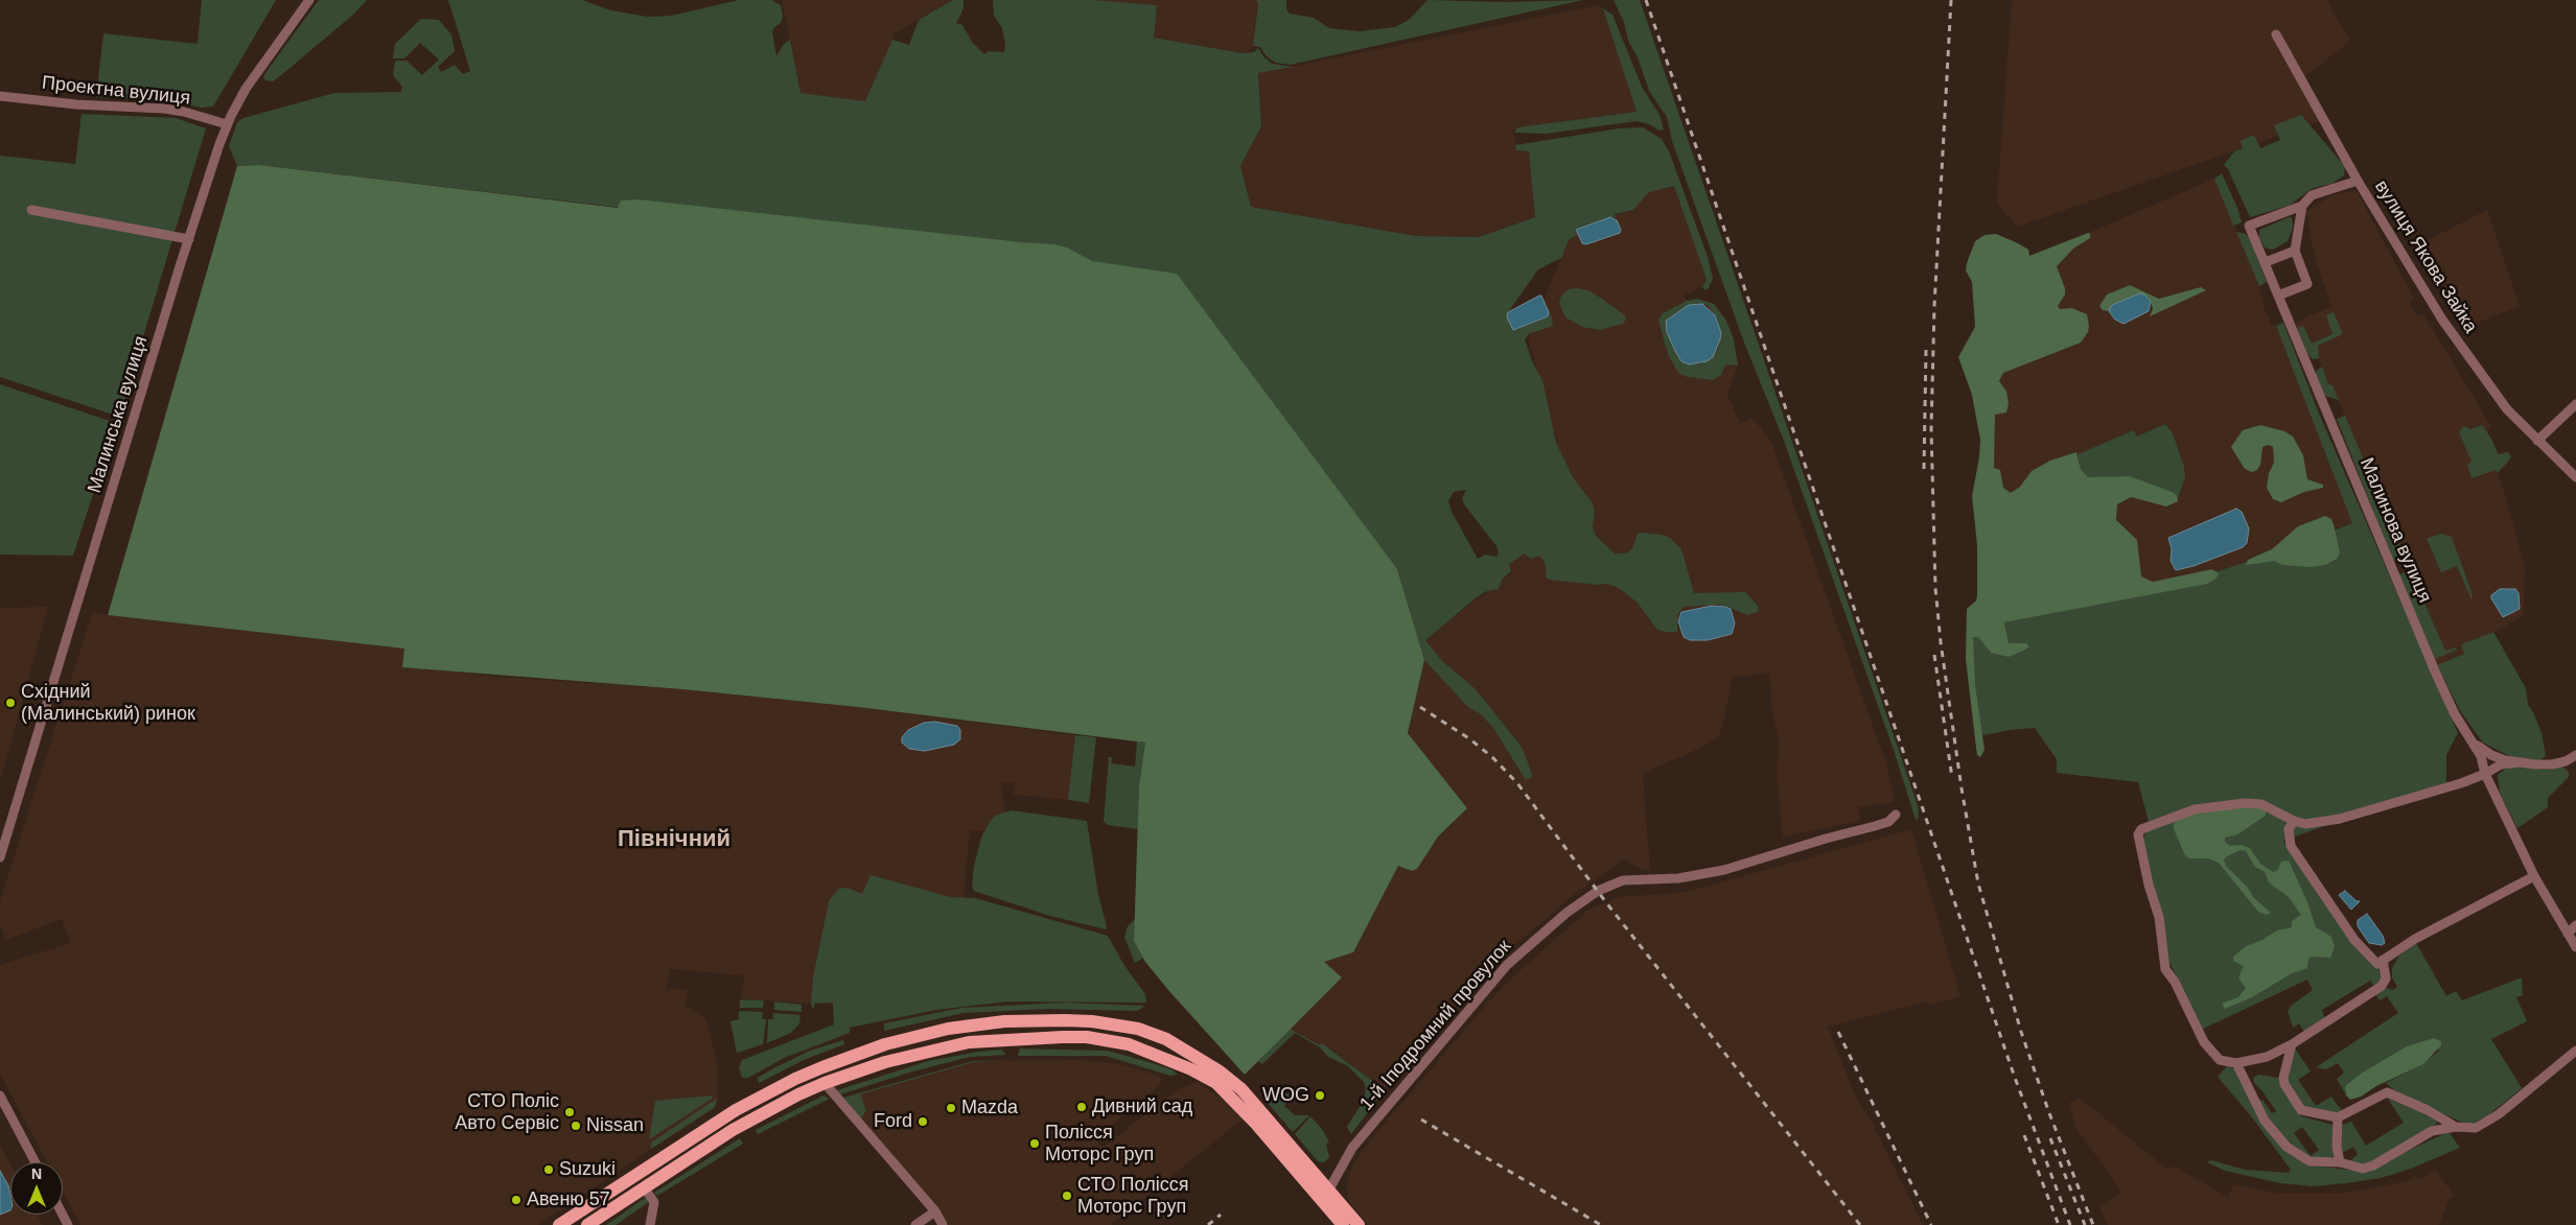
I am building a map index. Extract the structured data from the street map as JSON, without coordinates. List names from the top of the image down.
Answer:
{
  "streets": {
    "street": [
      "Проектна вулиця",
      "вулиця Якова Зайка",
      "Малинська вулиця",
      "Малинова вулиця",
      "1-й Іподромний провулок"
    ]
  },
  "crossings": [
    ["Проектна вулиця", "Малинська вулиця"],
    ["вулиця Якова Зайка", "Малинова вулиця"]
  ],
  "districts": ["Північний"],
  "places": [
    "Східний (Малинський) ринок",
    "WOG",
    "Дивний сад",
    "Mazda",
    "СТО Поліс Авто Сервіс",
    "Ford",
    "Nissan",
    "Полісся Моторс Груп",
    "Suzuki",
    "СТО Полісся Моторс Груп",
    "Авеню 57"
  ],
  "north": "top"
}
